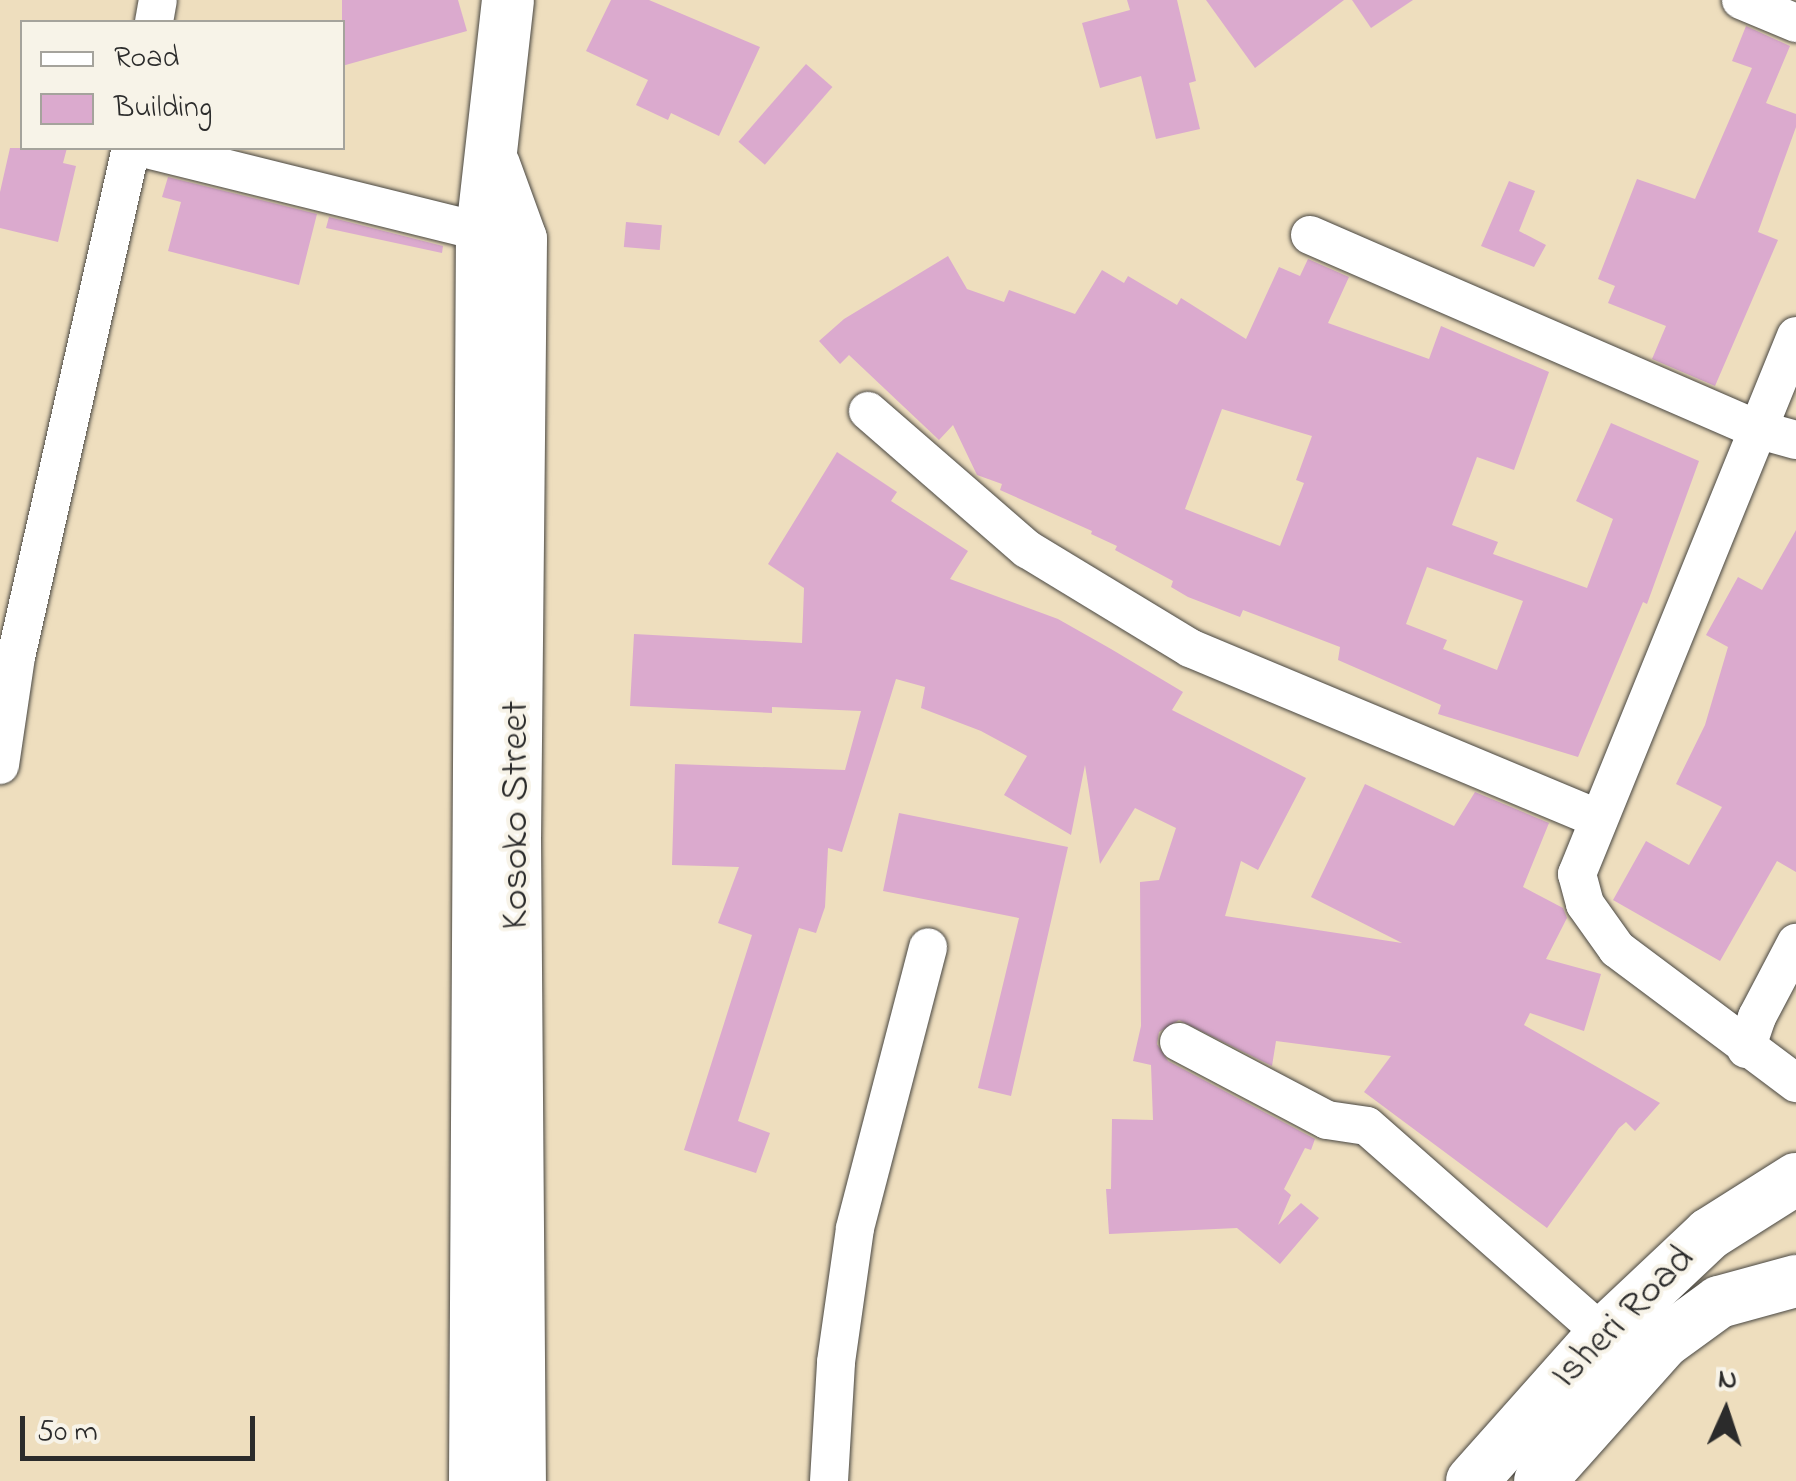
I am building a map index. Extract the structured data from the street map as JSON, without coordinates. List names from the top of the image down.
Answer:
{
  "streets": {
    "street": ["Kosoko Street", "Isheri Road"]
  },
  "legend": ["Road", "Building"],
  "scale_bar": "50 m",
  "north": "top"
}
